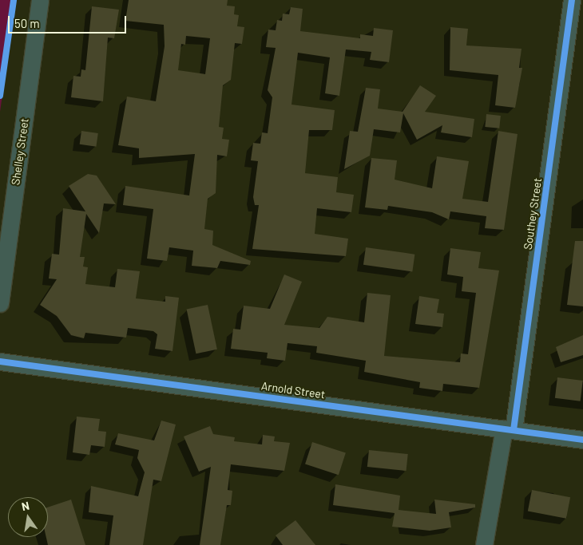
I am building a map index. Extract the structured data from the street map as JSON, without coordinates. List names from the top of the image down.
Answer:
{
  "streets": {
    "street": ["Shelley Street", "Southey Street", "Arnold Street"]
  },
  "crossings": [
    ["Southey Street", "Arnold Street"]
  ],
  "scale_bar": "50 m",
  "north": "top"
}
